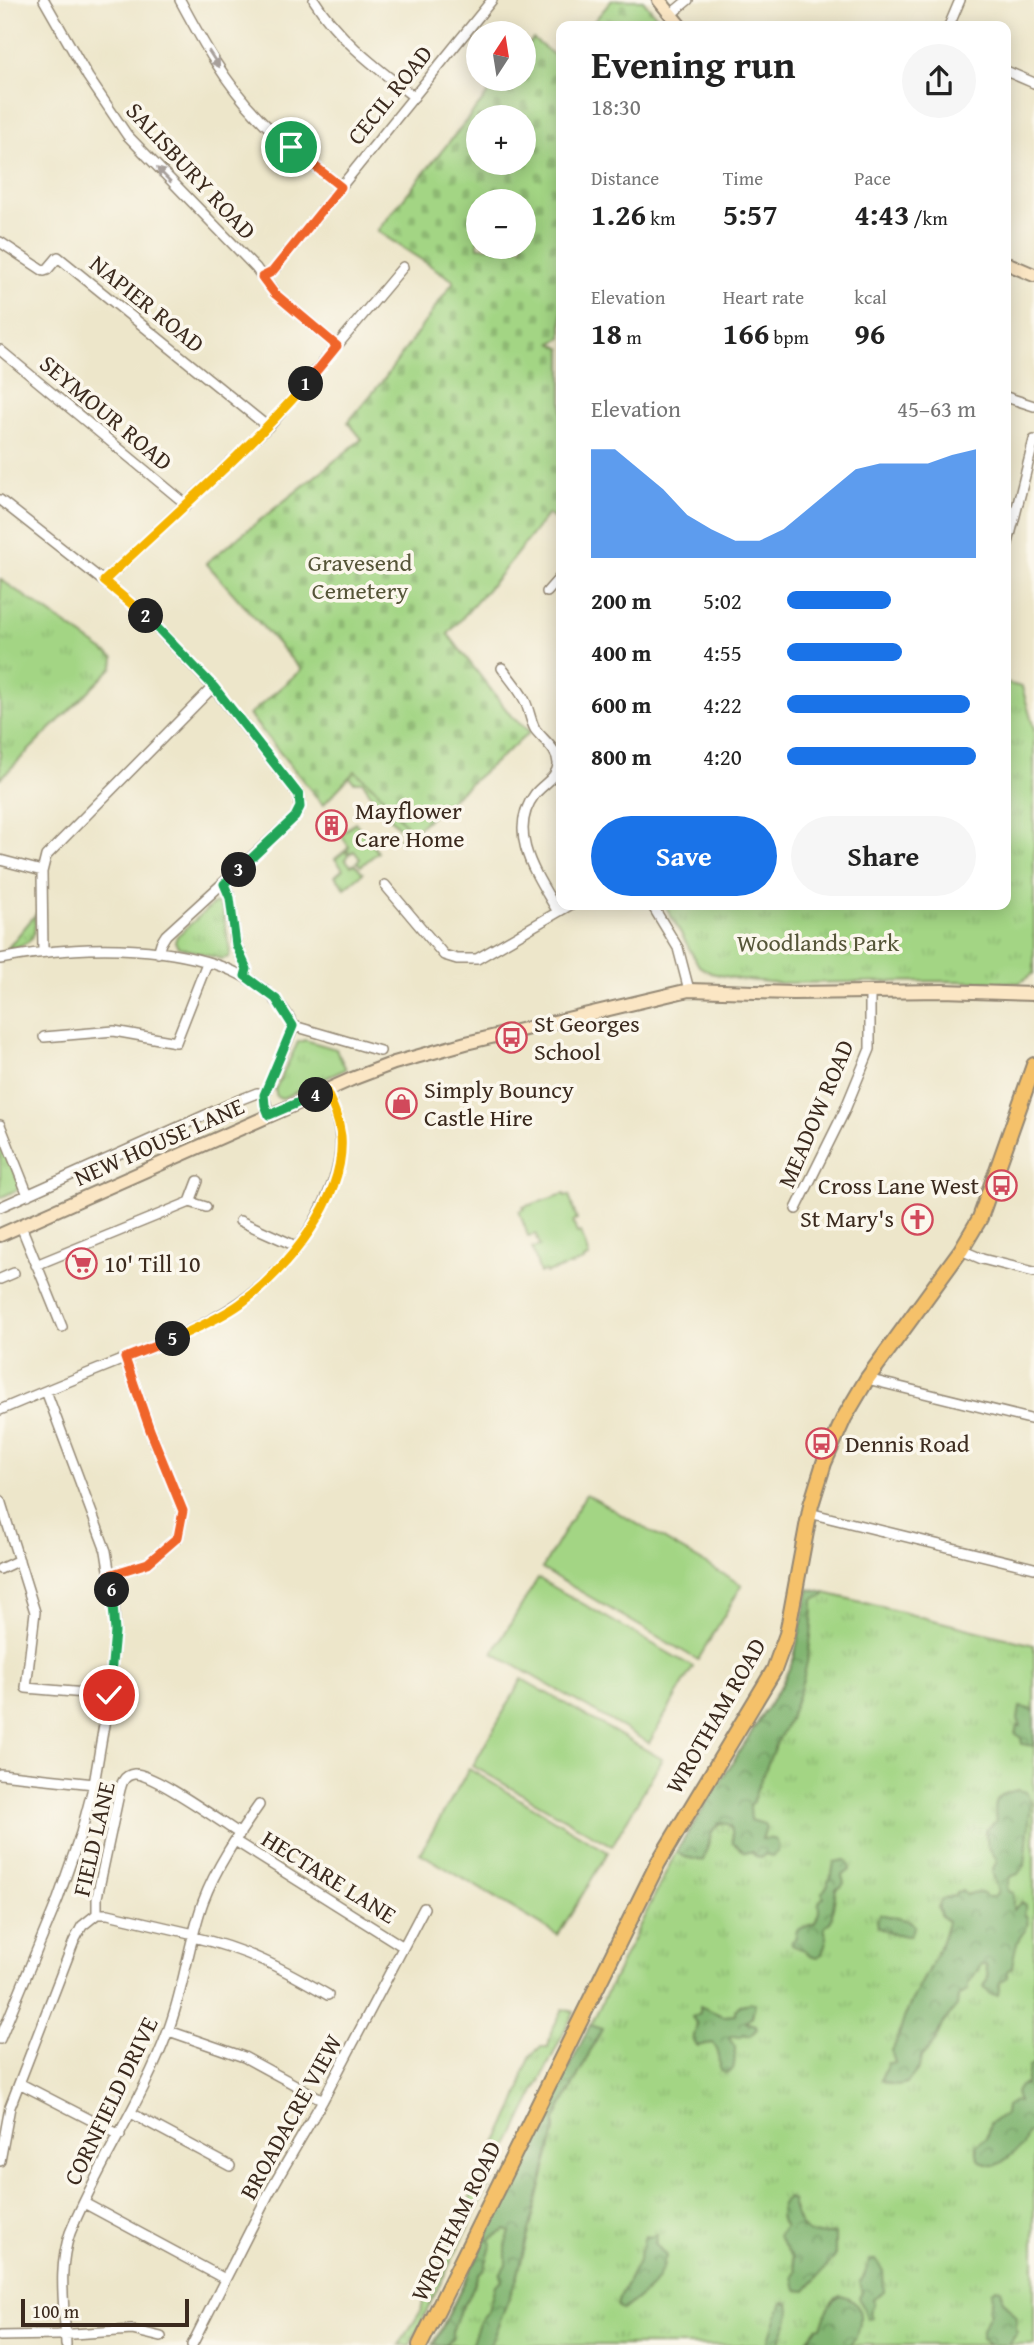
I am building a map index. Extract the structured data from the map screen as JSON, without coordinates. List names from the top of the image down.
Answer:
{
  "streets": {
    "main road": ["WROTHAM ROAD"],
    "street": [
      "CECIL ROAD",
      "SALISBURY ROAD",
      "NAPIER ROAD",
      "SEYMOUR ROAD",
      "MEADOW ROAD",
      "NEW HOUSE LANE",
      "FIELD LANE",
      "HECTARE LANE",
      "CORNFIELD DRIVE",
      "BROADACRE VIEW"
    ]
  },
  "crossings": [
    ["CECIL ROAD", "SALISBURY ROAD"],
    ["MEADOW ROAD", "NEW HOUSE LANE"],
    ["FIELD LANE", "HECTARE LANE"],
    ["FIELD LANE", "CORNFIELD DRIVE"],
    ["HECTARE LANE", "CORNFIELD DRIVE"],
    ["HECTARE LANE", "BROADACRE VIEW"]
  ],
  "one_way": ["SALISBURY ROAD"],
  "parks": ["Gravesend Cemetery", "Woodlands Park"],
  "places": {
    "building": ["Mayflower Care Home"],
    "bus stop": ["St Georges School", "Cross Lane West", "Dennis Road"],
    "shop": ["Simply Bouncy Castle Hire"],
    "church": ["St Mary's"],
    "supermarket": ["10' Till 10"]
  },
  "scale_bar": "100 m",
  "north": "top",
  "page": {
    "map_buttons": ["+", "−"],
    "heading": ["Evening run", "18:30"],
    "stats": [
      ["Distance", "1.26 km"],
      ["Time", "5:57"],
      ["Pace", "4:43 /km"],
      ["Elevation", "18 m"],
      ["Heart rate", "166 bpm"],
      ["kcal", "96"]
    ],
    "pins": [
      "1",
      "2",
      "3",
      "4",
      "5",
      "6"
    ],
    "chart": ["Elevation", "45–63 m"],
    "list": [
      {
        "name": "200 m",
        "note": "5:02"
      },
      {
        "name": "400 m",
        "note": "4:55"
      },
      {
        "name": "600 m",
        "note": "4:22"
      },
      {
        "name": "800 m",
        "note": "4:20"
      }
    ],
    "buttons": ["Save", "Share"],
    "scale": "100 m"
  }
}
